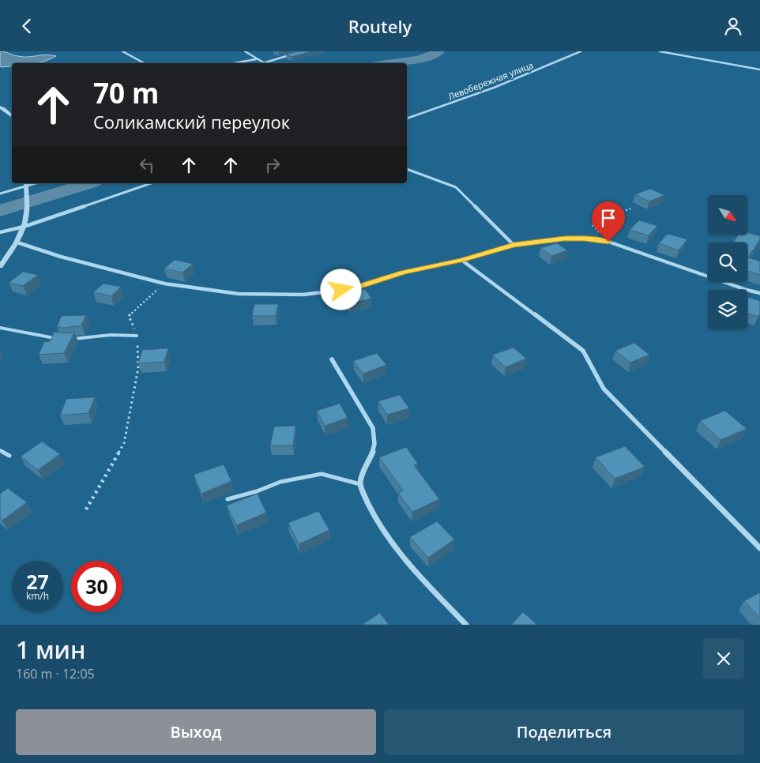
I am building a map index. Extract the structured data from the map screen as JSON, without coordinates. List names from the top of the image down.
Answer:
{
  "streets": {
    "street": ["Левобережная улица"]
  },
  "north": "bottom right",
  "page": {
    "header": "Routely",
    "turn": ["70 m", "Соликамский переулок"],
    "speed": "27 km/h",
    "limit": "30",
    "heading": ["1 мин", "160 m · 12:05"],
    "buttons": ["Выход", "Поделиться"]
  }
}
